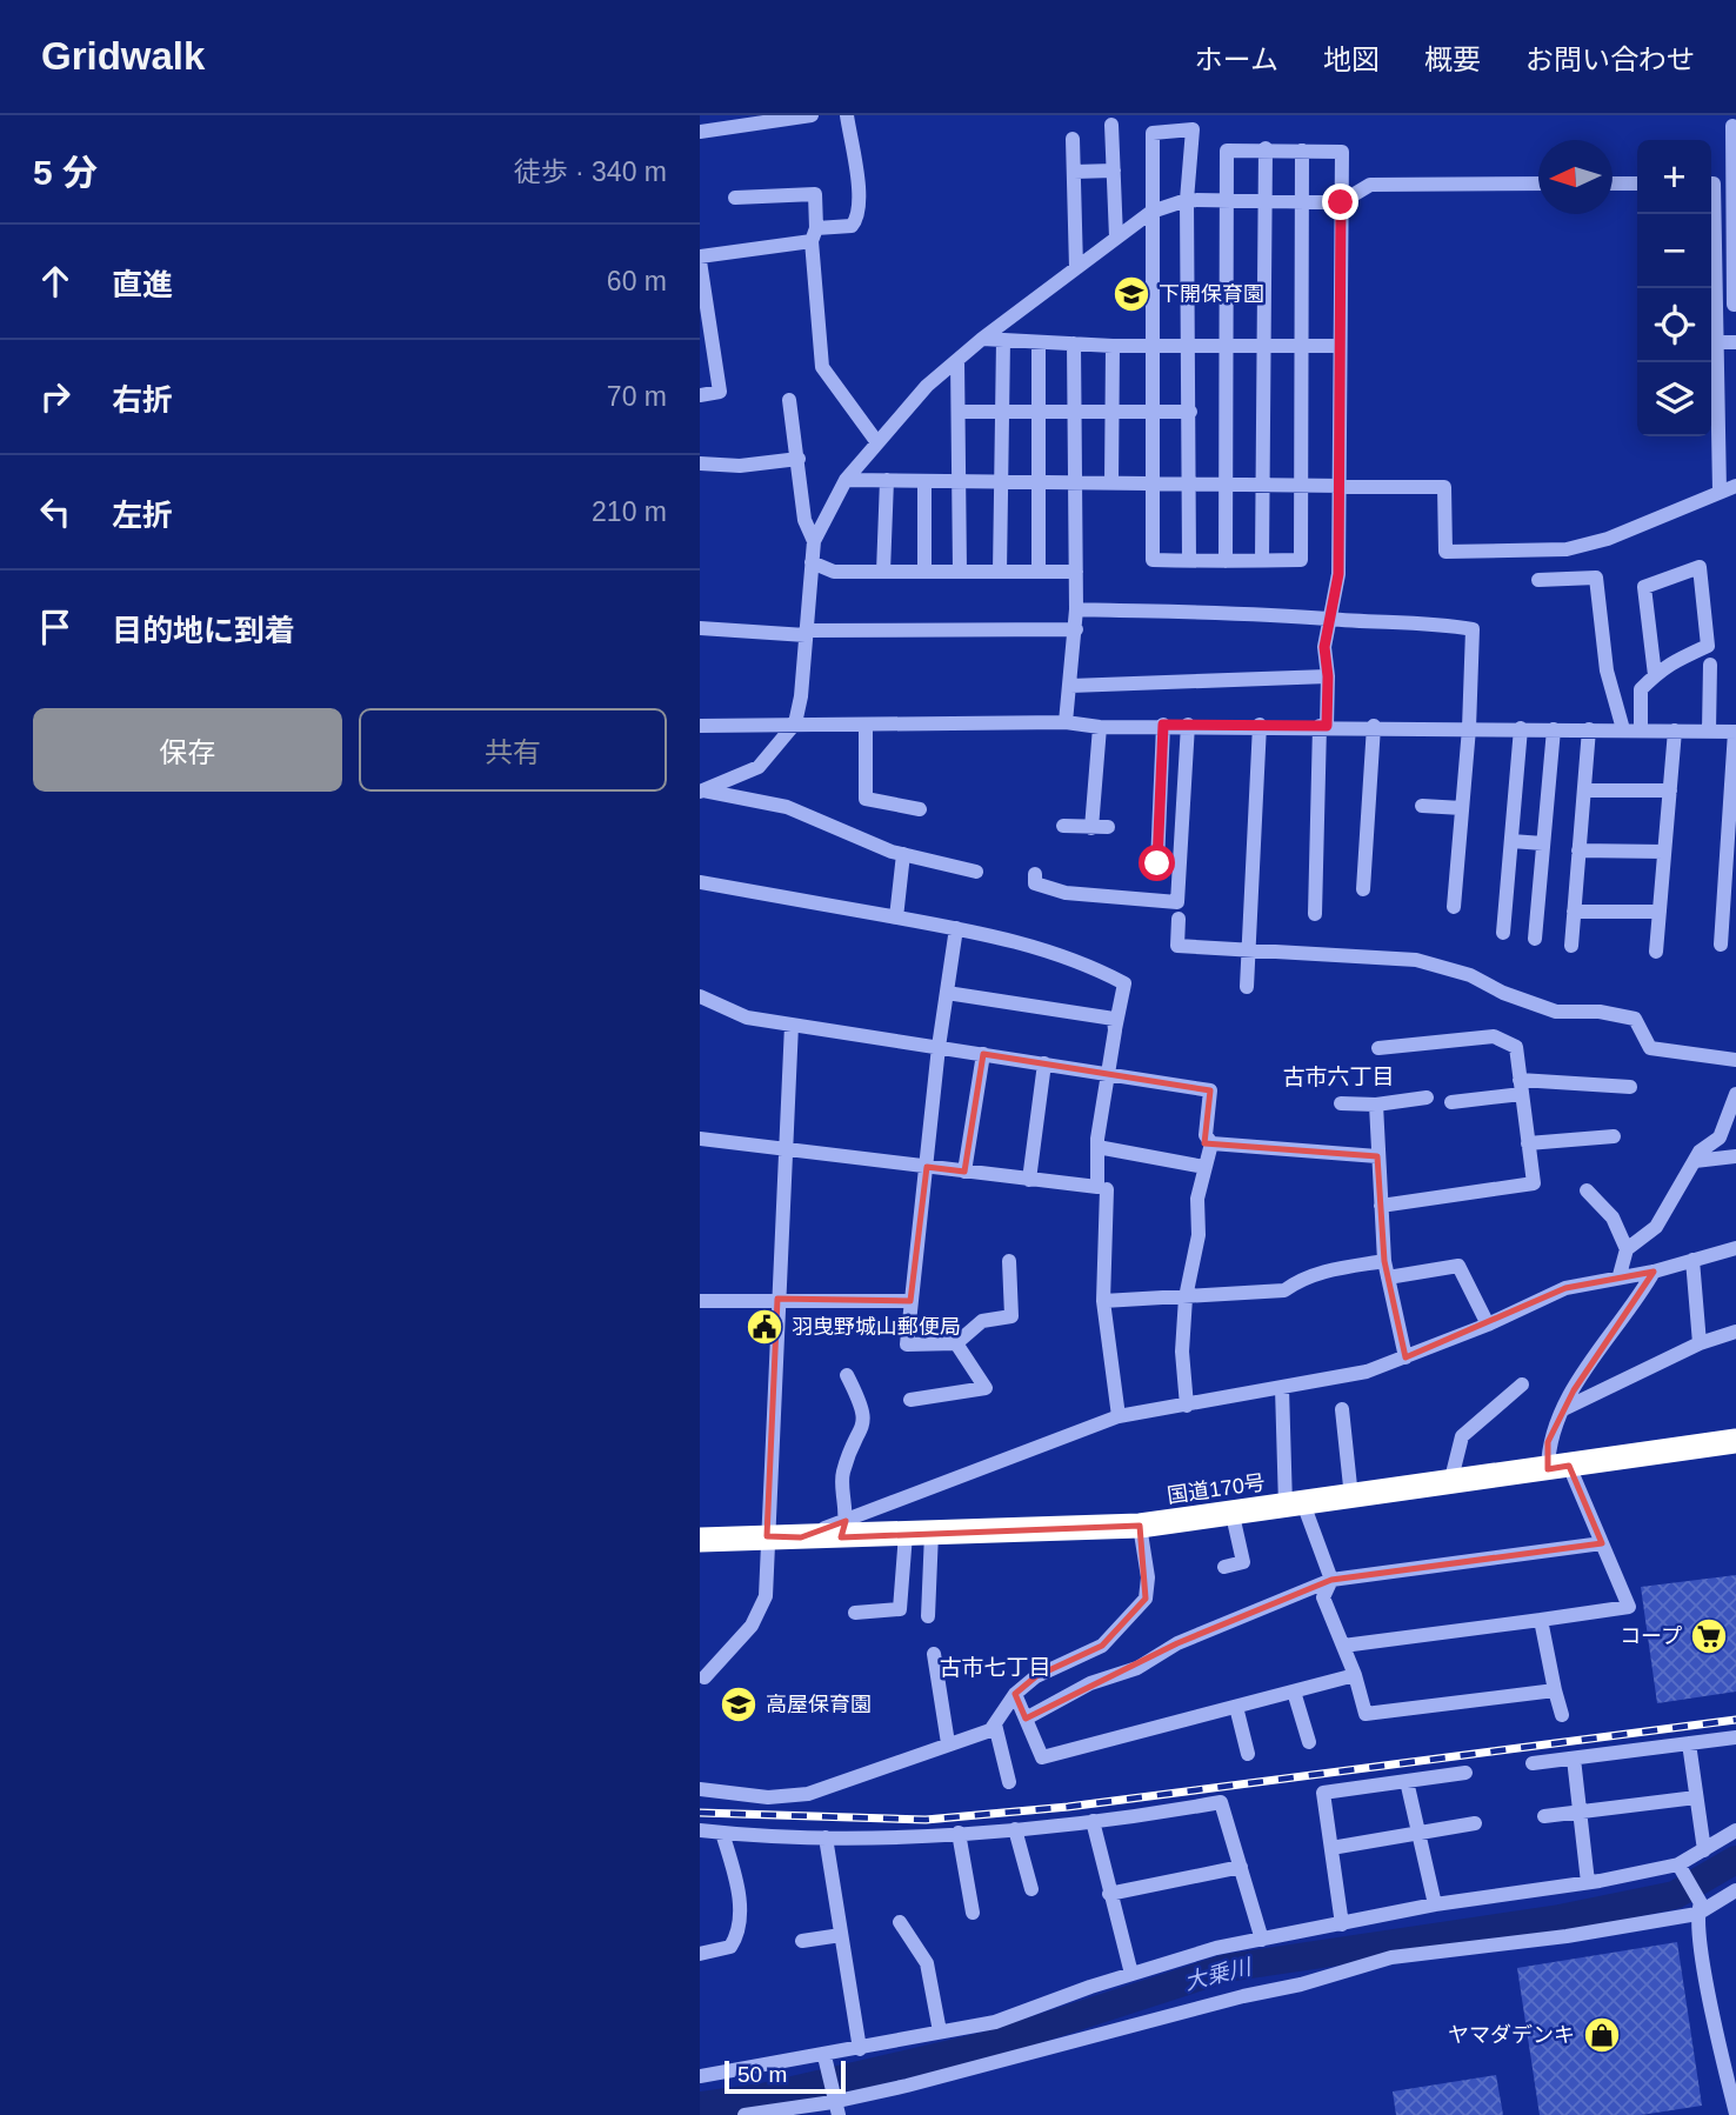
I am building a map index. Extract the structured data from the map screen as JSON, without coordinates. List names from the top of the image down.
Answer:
{
  "streets": {
    "highway": ["国道170号"]
  },
  "districts": ["古市六丁目", "古市七丁目"],
  "water": ["大乗川"],
  "places": {
    "school or university": ["下開保育園", "高屋保育園"],
    "public building": ["羽曳野城山郵便局"],
    "supermarket": ["コープ"],
    "shop": ["ヤマダデンキ"]
  },
  "scale_bar": "50 m",
  "north": "left",
  "page": {
    "header": "Gridwalk",
    "nav": [
      "ホーム",
      "地図",
      "概要",
      "お問い合わせ"
    ],
    "heading": ["5 分", "徒歩 · 340 m"],
    "map_buttons": ["+", "−"],
    "list": [
      ["直進", "60 m"],
      ["右折", "70 m"],
      ["左折", "210 m"],
      "目的地に到着"
    ],
    "buttons": ["保存", "共有"],
    "scale": "50 m"
  }
}
